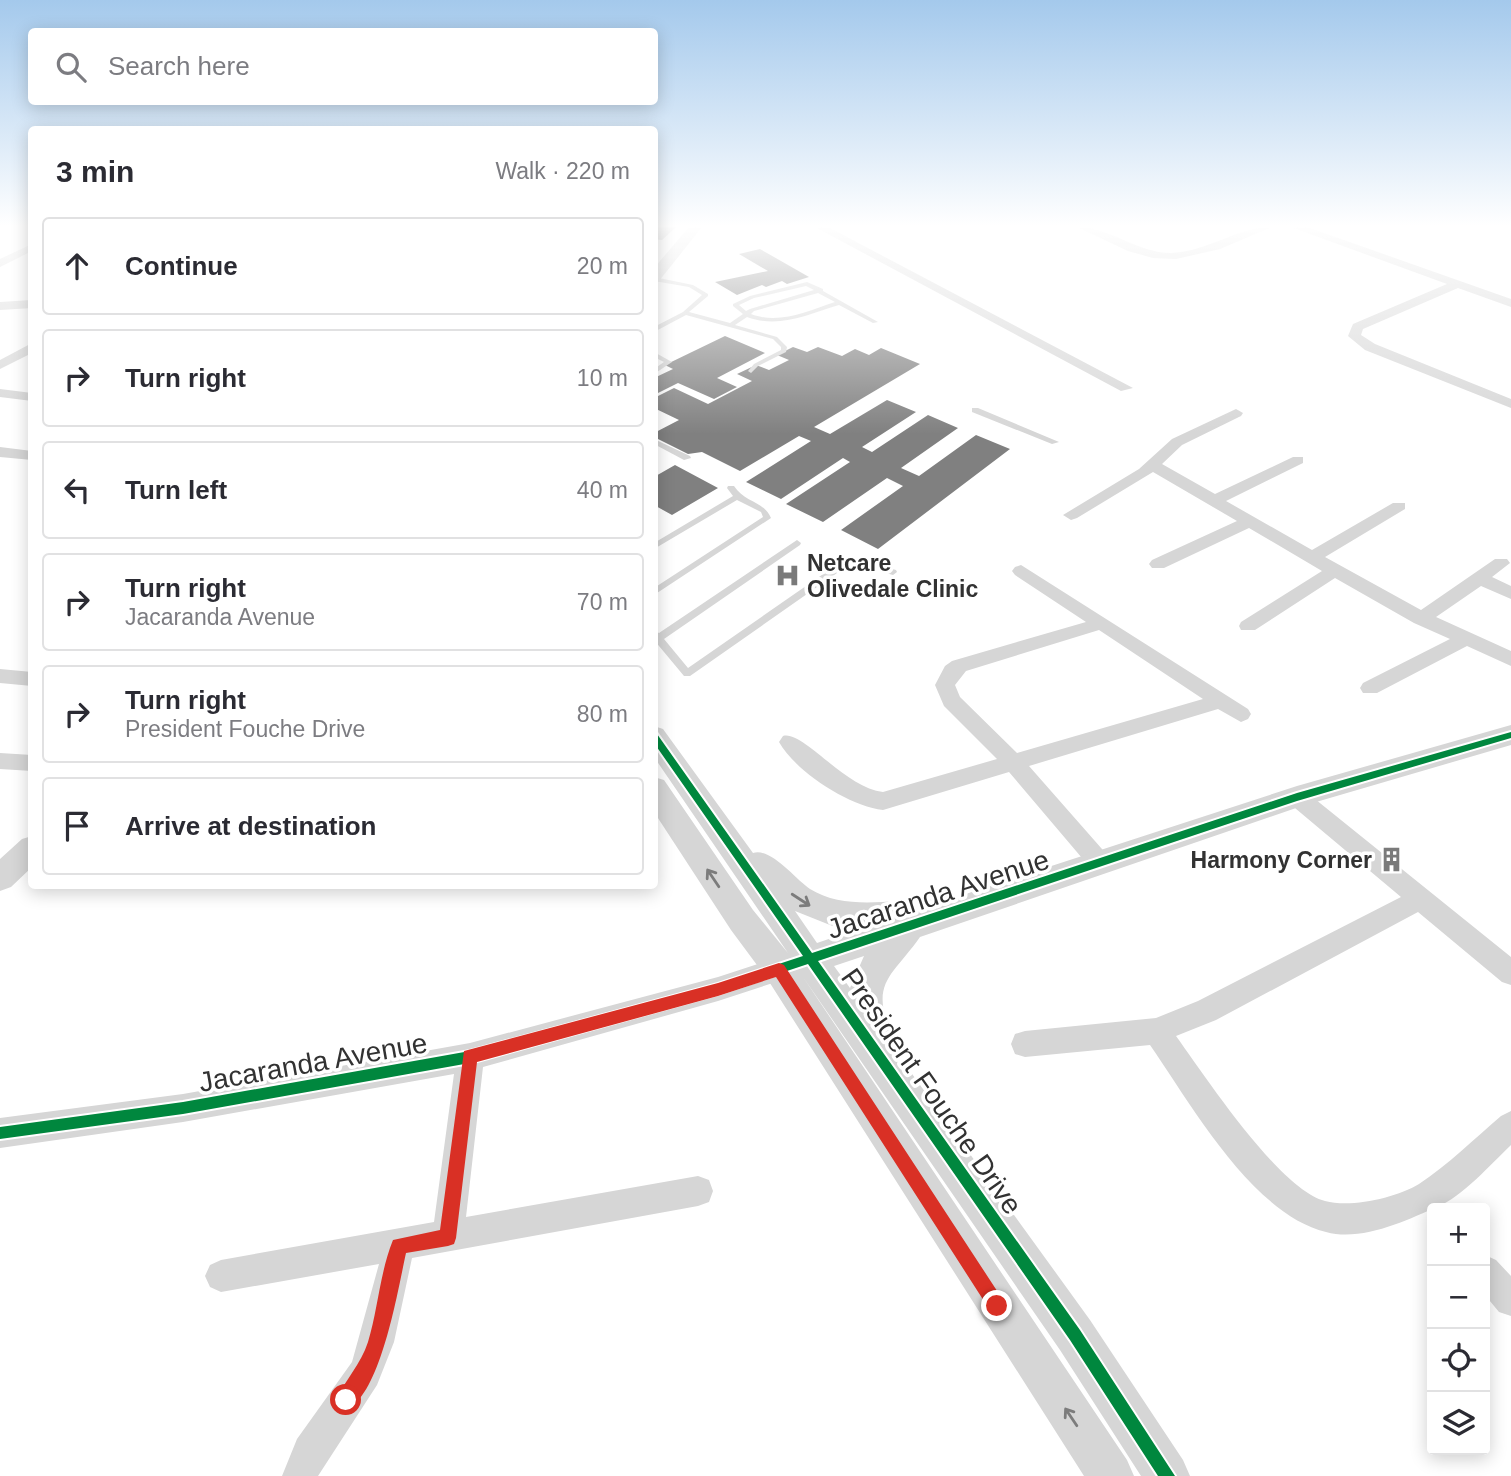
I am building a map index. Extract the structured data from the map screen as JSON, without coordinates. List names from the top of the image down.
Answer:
{
  "streets": {
    "street": ["Jacaranda Avenue", "President Fouche Drive"]
  },
  "crossings": [
    ["Jacaranda Avenue", "President Fouche Drive"]
  ],
  "places": {
    "hospital": ["Netcare Olivedale Clinic"],
    "building": ["Harmony Corner"]
  },
  "page": {
    "search": "Search here",
    "heading": ["3 min", "Walk · 220 m"],
    "list": [
      ["Continue", "20 m"],
      ["Turn right", "10 m"],
      ["Turn left", "40 m"],
      ["Turn right", "Jacaranda Avenue", "70 m"],
      ["Turn right", "President Fouche Drive", "80 m"],
      "Arrive at destination"
    ],
    "map_buttons": ["+", "−"]
  }
}
